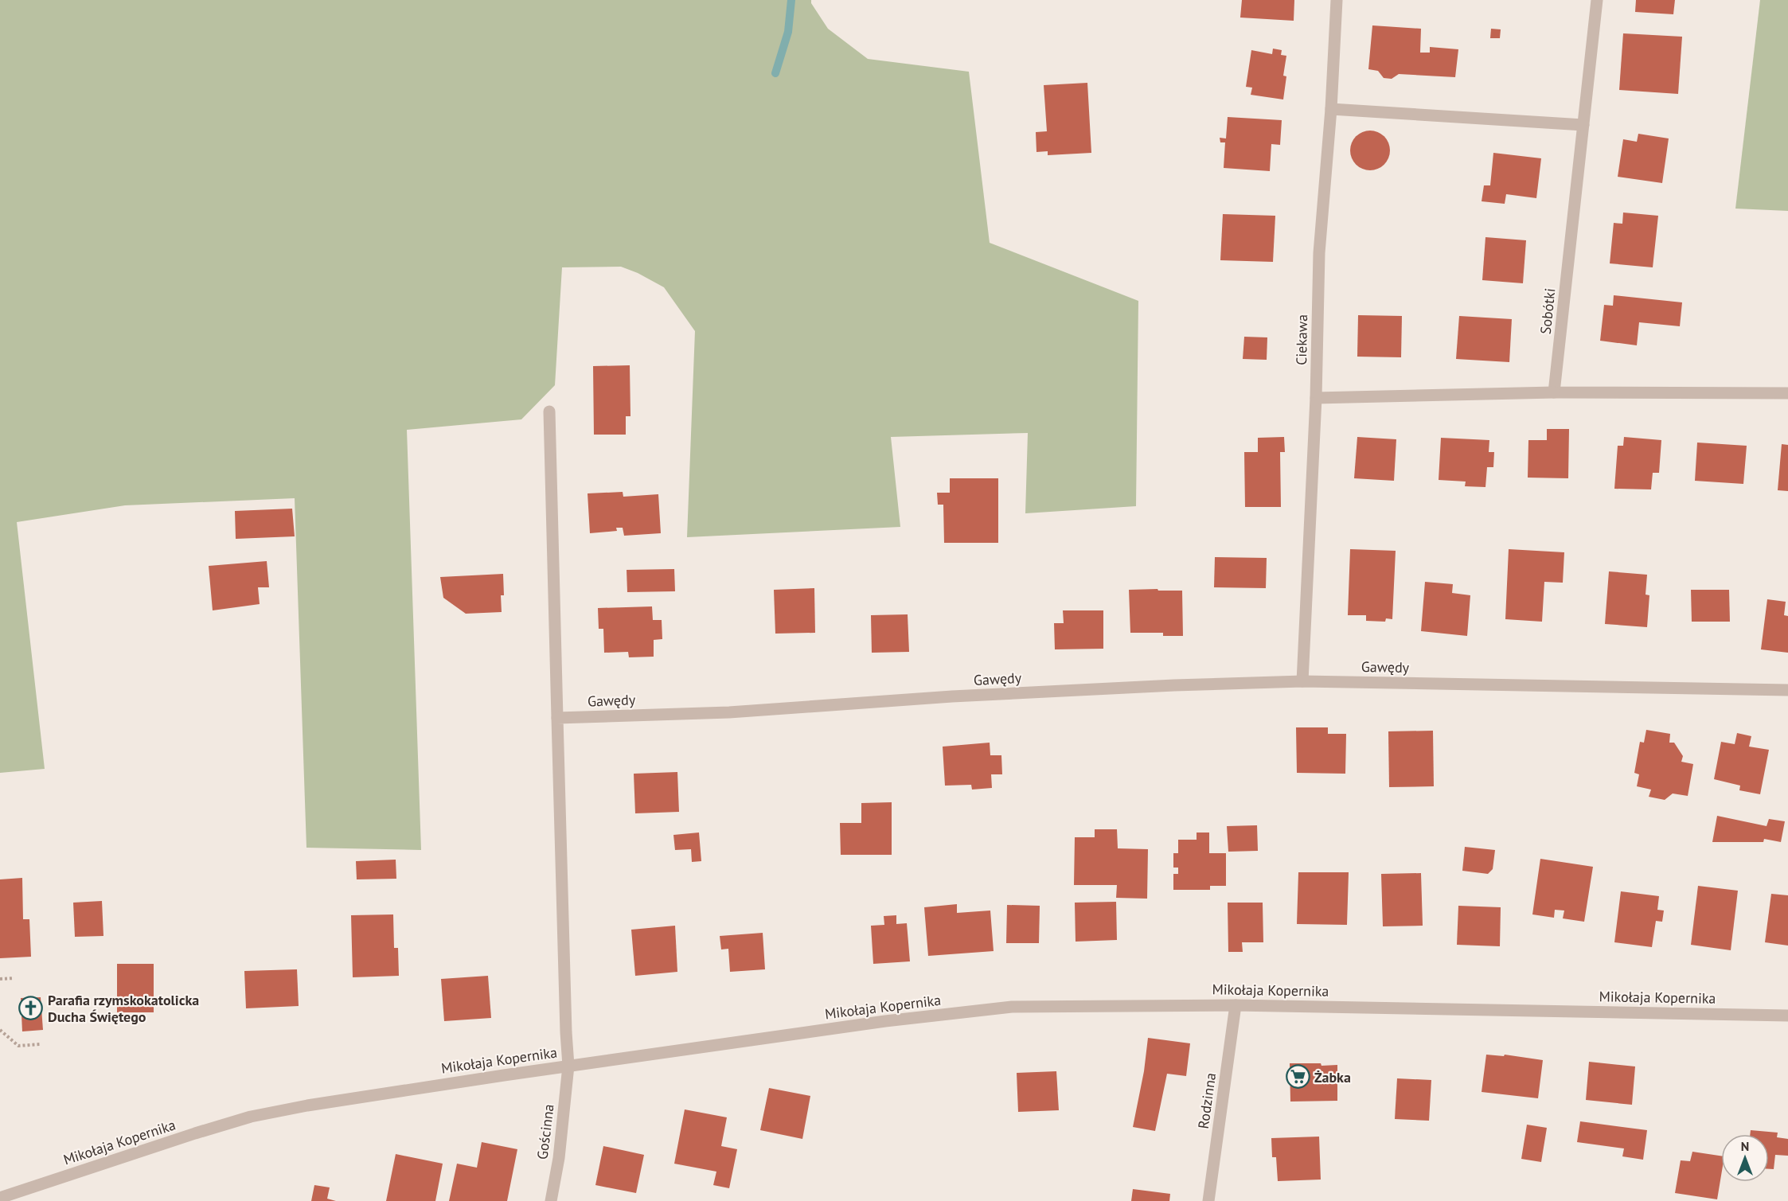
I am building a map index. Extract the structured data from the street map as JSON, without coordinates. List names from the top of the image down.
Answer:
{
  "streets": {
    "street": [
      "Sobótki",
      "Ciekawa",
      "Gawędy",
      "Mikołaja Kopernika",
      "Rodzinna",
      "Gościnna"
    ]
  },
  "crossings": [
    ["Ciekawa", "Gawędy"],
    ["Mikołaja Kopernika", "Rodzinna"],
    ["Mikołaja Kopernika", "Gościnna"]
  ],
  "places": {
    "church": ["Parafia rzymskokatolicka Ducha Świętego"],
    "supermarket": ["Żabka"]
  },
  "north": "top"
}
